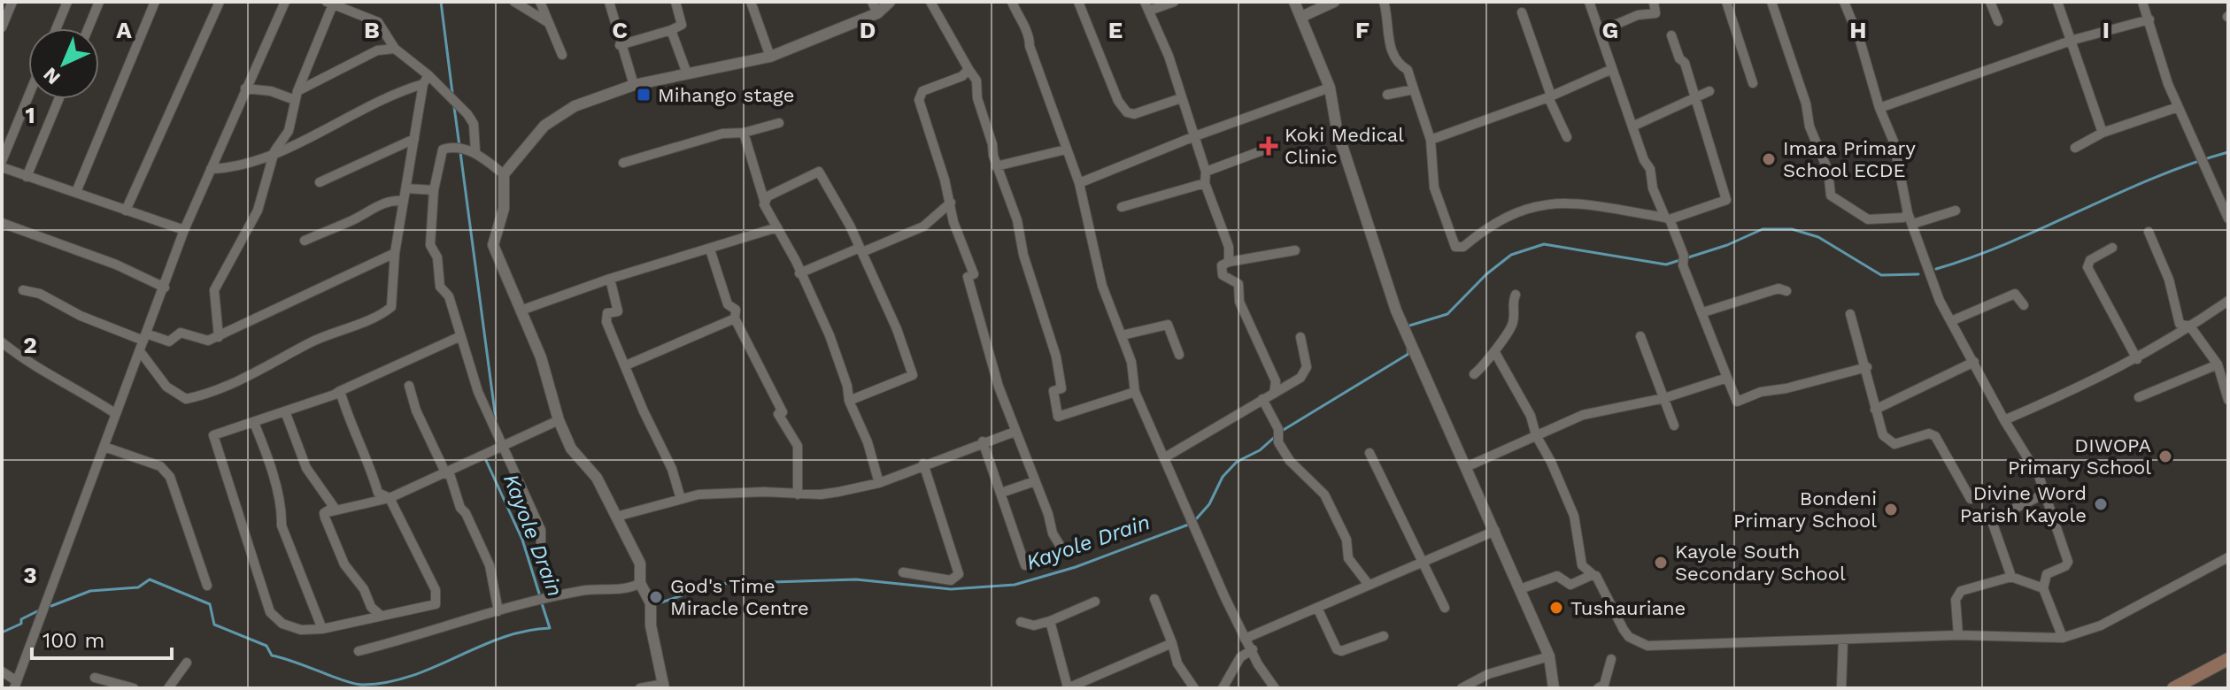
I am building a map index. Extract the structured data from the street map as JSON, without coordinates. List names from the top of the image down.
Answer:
{
  "water": ["Kayole Drain"],
  "places": {
    "transit": ["Mihango stage"],
    "health": ["Koki Medical Clinic"],
    "other": [
      "Imara Primary School ECDE",
      "DIWOPA Primary School",
      "Divine Word Parish Kayole",
      "Bondeni Primary School",
      "Kayole South Secondary School",
      "God's Time Miracle Centre",
      "Tushauriane"
    ]
  },
  "scale_bar": "100 m",
  "north": "bottom left",
  "grid": {
    "columns": [
      "A",
      "B",
      "C",
      "D",
      "E",
      "F",
      "G",
      "H",
      "I"
    ],
    "rows": ["1", "2", "3"]
  }
}
